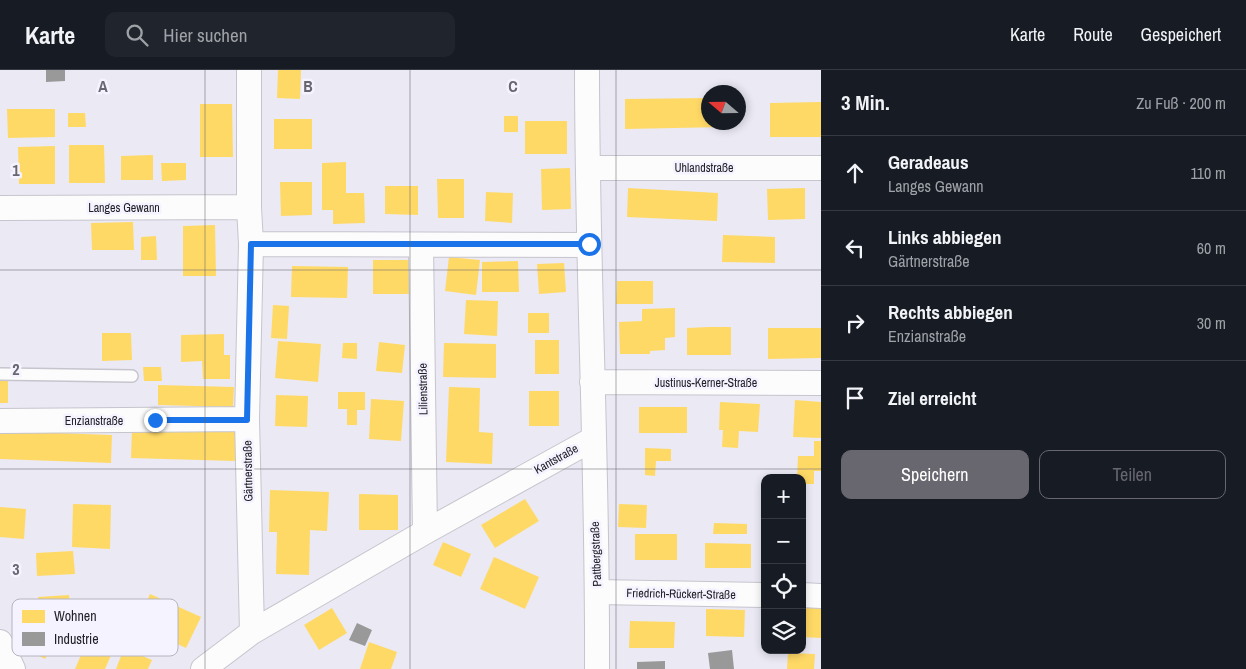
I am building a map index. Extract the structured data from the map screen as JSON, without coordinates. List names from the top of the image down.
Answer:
{
  "streets": {
    "street": [
      "Uhlandstraße",
      "Langes Gewann",
      "Justinus-Kerner-Straße",
      "Lilienstraße",
      "Enzianstraße",
      "Kantstraße",
      "Gärtnerstraße",
      "Pattbergstraße",
      "Friedrich-Rückert-Straße"
    ]
  },
  "crossings": [
    ["Uhlandstraße", "Kantstraße"],
    ["Langes Gewann", "Gärtnerstraße"],
    ["Justinus-Kerner-Straße", "Kantstraße"],
    ["Lilienstraße", "Kantstraße"],
    ["Enzianstraße", "Gärtnerstraße"],
    ["Kantstraße", "Gärtnerstraße"],
    ["Kantstraße", "Pattbergstraße"],
    ["Pattbergstraße", "Friedrich-Rückert-Straße"]
  ],
  "legend": ["Wohnen", "Industrie"],
  "north": "left",
  "page": {
    "header": "Karte",
    "search": "Hier suchen",
    "nav": ["Karte", "Route", "Gespeichert"],
    "heading": ["3 Min.", "Zu Fuß · 200 m"],
    "list": [
      ["Geradeaus", "Langes Gewann", "110 m"],
      ["Links abbiegen", "Gärtnerstraße", "60 m"],
      ["Rechts abbiegen", "Enzianstraße", "30 m"],
      "Ziel erreicht"
    ],
    "buttons": ["Speichern", "Teilen"],
    "map_buttons": ["+", "−"]
  },
  "grid": {
    "columns": ["A", "B", "C"],
    "rows": ["1", "2", "3"]
  }
}
